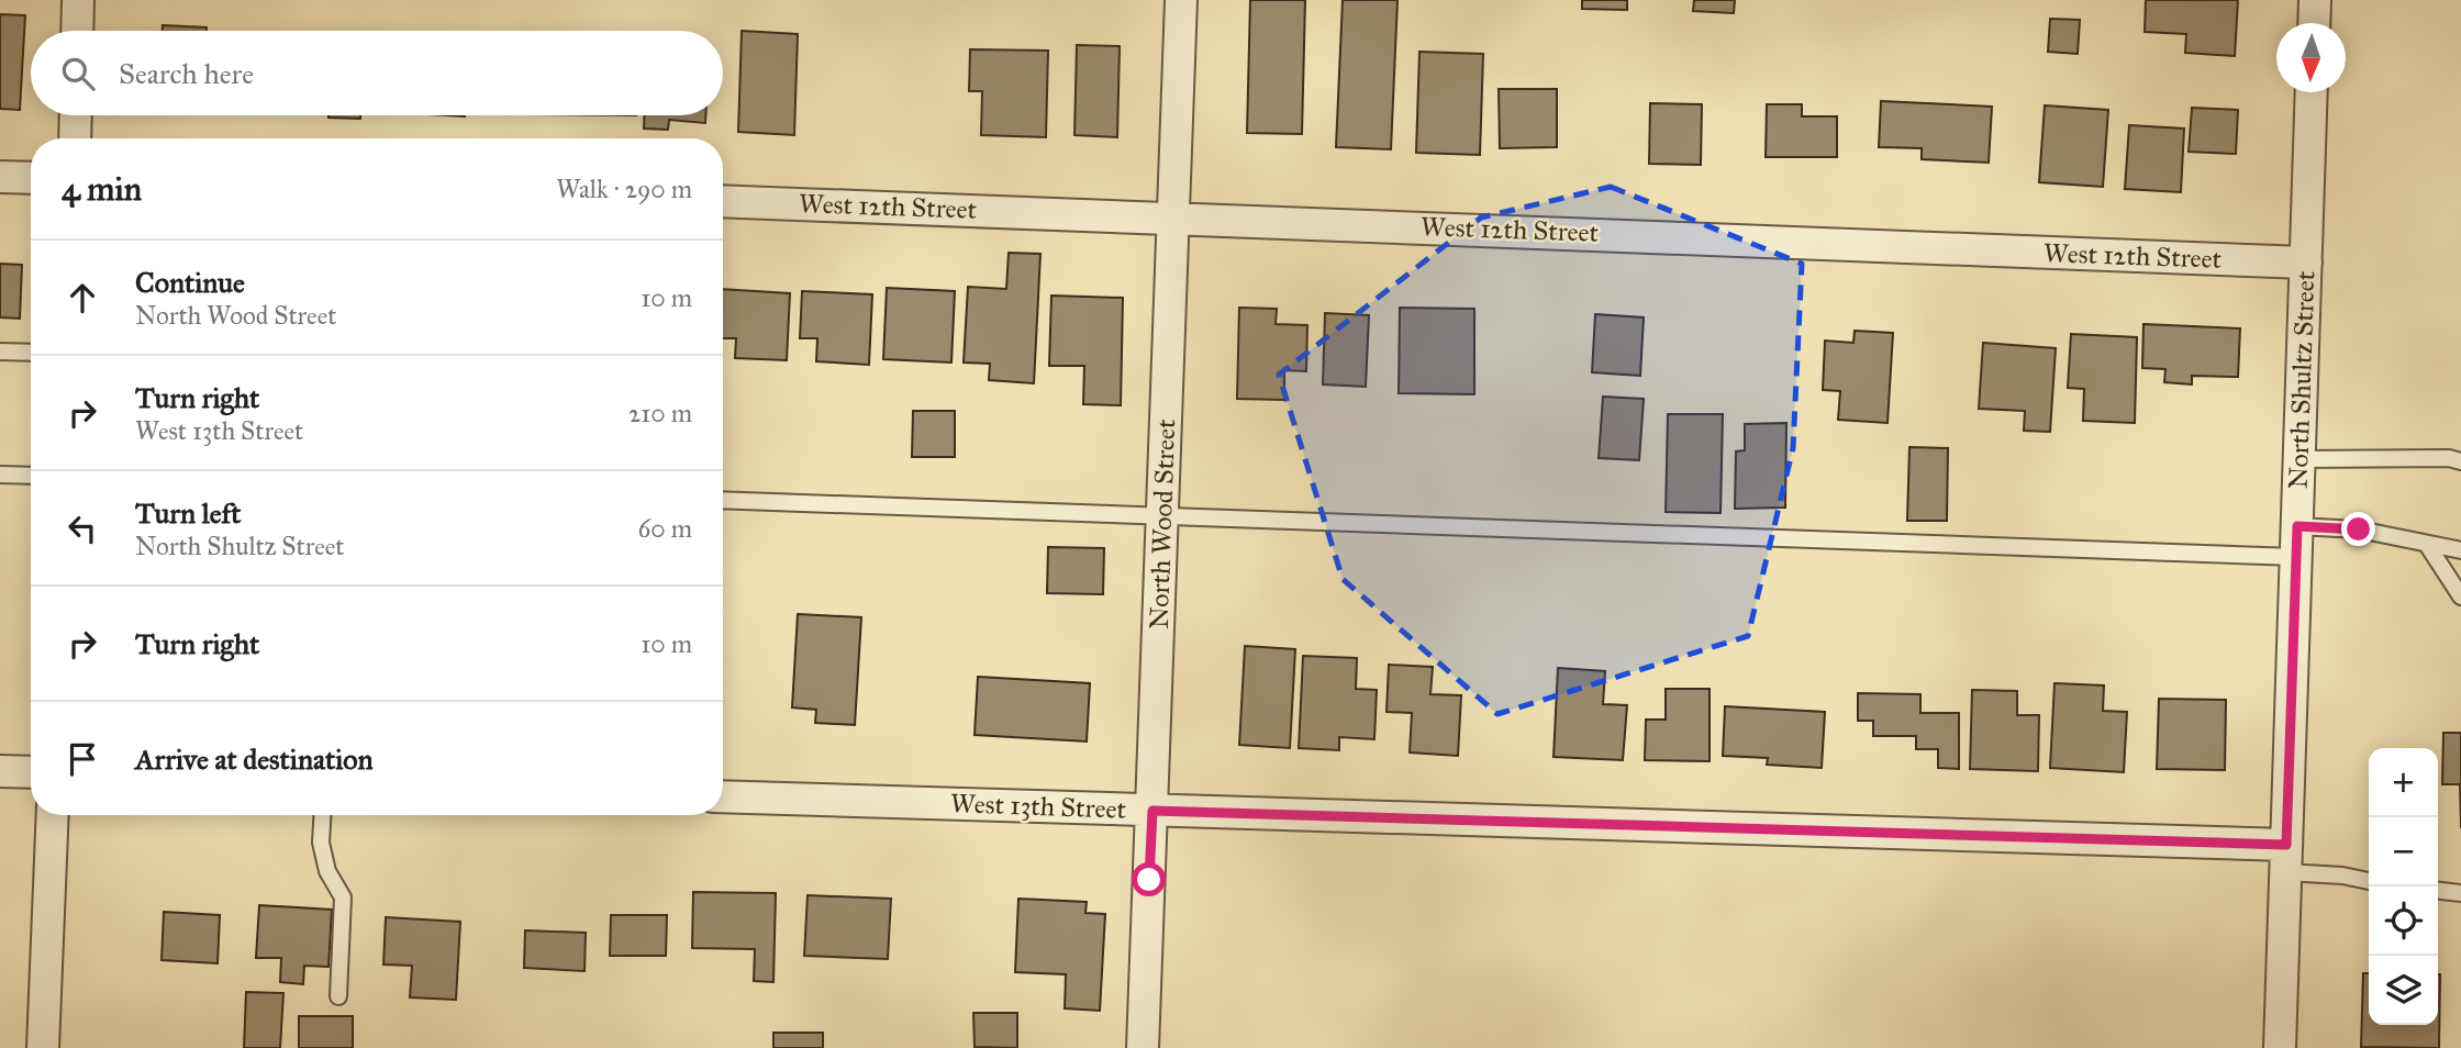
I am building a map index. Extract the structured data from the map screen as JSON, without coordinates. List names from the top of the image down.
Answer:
{
  "streets": {
    "street": [
      "West 12th Street",
      "North Shultz Street",
      "North Wood Street",
      "West 13th Street"
    ]
  },
  "crossings": [
    ["West 12th Street", "North Shultz Street"],
    ["West 12th Street", "North Wood Street"],
    ["North Shultz Street", "West 13th Street"],
    ["North Wood Street", "West 13th Street"]
  ],
  "north": "bottom",
  "page": {
    "search": "Search here",
    "heading": ["4 min", "Walk · 290 m"],
    "list": [
      ["Continue", "North Wood Street", "10 m"],
      ["Turn right", "West 13th Street", "210 m"],
      ["Turn left", "North Shultz Street", "60 m"],
      ["Turn right", "10 m"],
      "Arrive at destination"
    ],
    "map_buttons": ["+", "−"]
  }
}
